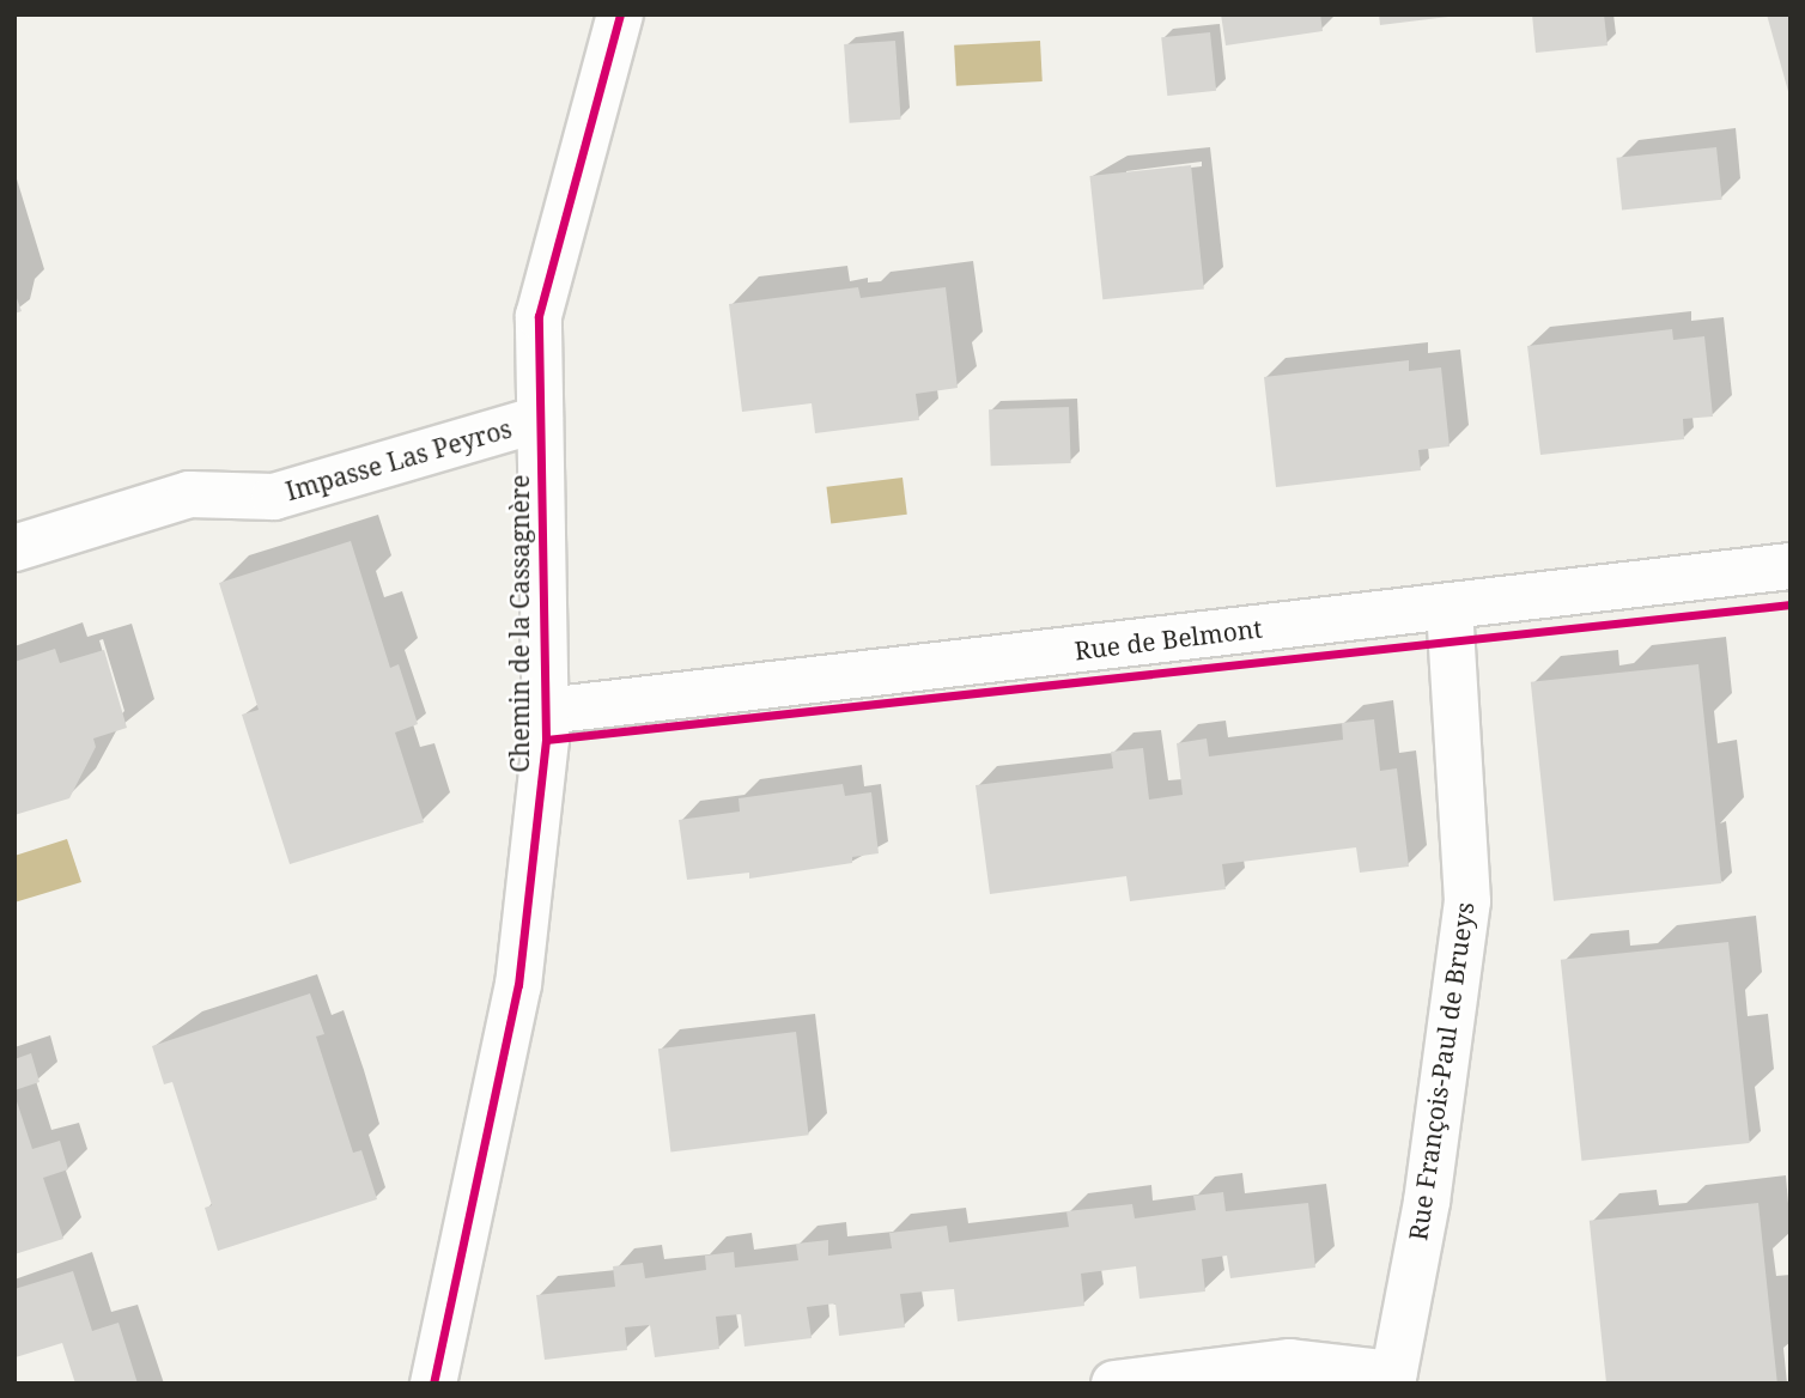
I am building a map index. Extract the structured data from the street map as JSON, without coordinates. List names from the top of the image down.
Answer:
{
  "streets": {
    "street": [
      "Impasse Las Peyros",
      "Chemin de la Cassagnère",
      "Rue de Belmont",
      "Rue François-Paul de Brueys"
    ]
  },
  "crossings": [
    ["Impasse Las Peyros", "Chemin de la Cassagnère"],
    ["Chemin de la Cassagnère", "Rue de Belmont"],
    ["Rue de Belmont", "Rue François-Paul de Brueys"]
  ]
}
